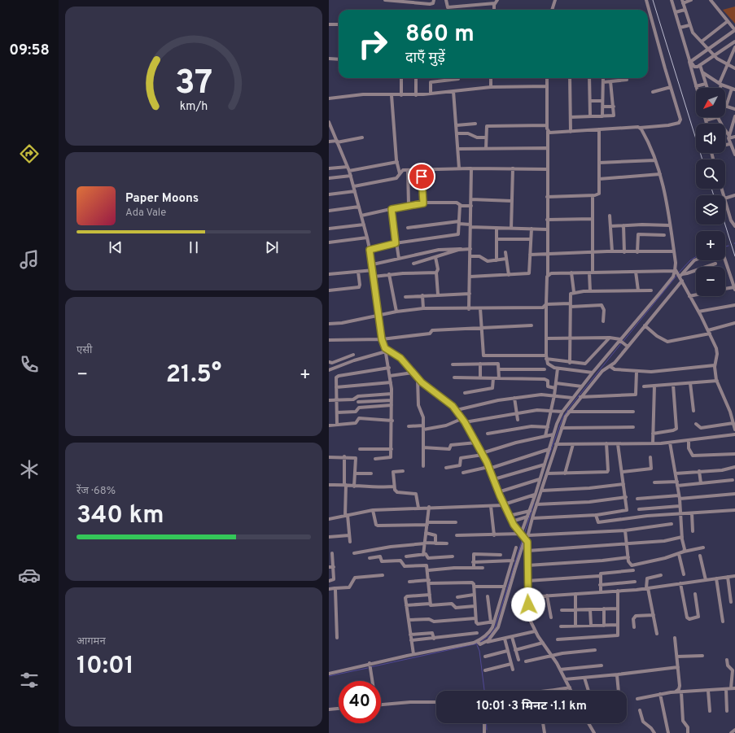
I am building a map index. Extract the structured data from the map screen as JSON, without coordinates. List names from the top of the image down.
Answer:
{
  "north": "bottom left",
  "page": {
    "tabs": "09:58",
    "turn": ["860 m", "दाएँ मुड़ें"],
    "map_buttons": ["+", "−"],
    "song": ["Paper Moons", "Ada Vale"],
    "tile": [
      "एसी",
      ["रेंज · 68%", "340 km"],
      ["आगमन", "10:01"]
    ],
    "heat": ["−", "21.5°", "+"],
    "limit": "40",
    "trip": "10:01 · 3 मिनट · 1.1 km",
    "gauge": ["37", "km/h"]
  }
}
